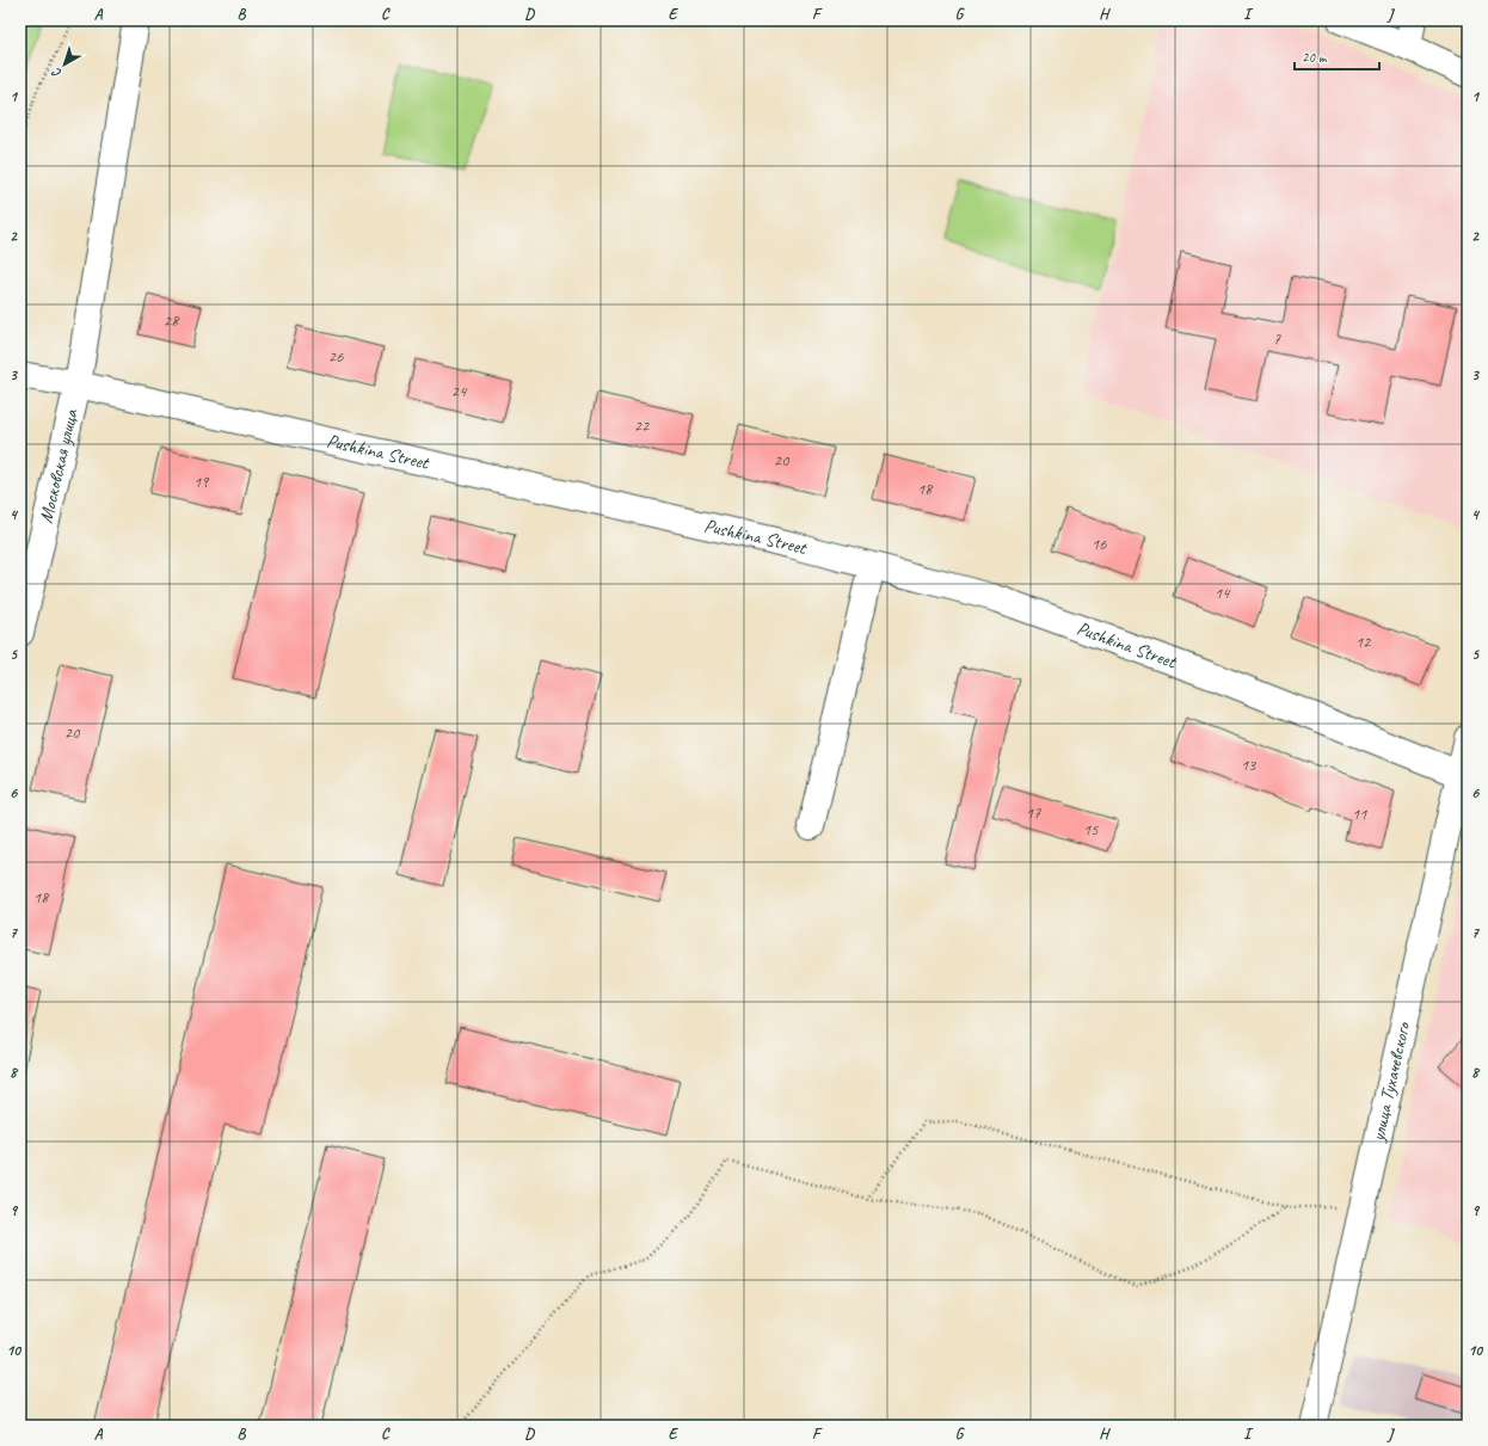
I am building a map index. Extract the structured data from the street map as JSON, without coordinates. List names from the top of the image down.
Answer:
{
  "streets": {
    "street": ["Pushkina Street", "Московская улица", "улица Тухачевского"]
  },
  "crossings": [
    ["Pushkina Street", "Московская улица"],
    ["Pushkina Street", "улица Тухачевского"]
  ],
  "house_numbers": [
    "28",
    "7",
    "26",
    "24",
    "22",
    "20",
    "19",
    "18",
    "16",
    "14",
    "12",
    "20",
    "13",
    "17",
    "11",
    "15",
    "18"
  ],
  "scale_bar": "20 m",
  "north": "bottom left",
  "grid": {
    "columns": [
      "A",
      "B",
      "C",
      "D",
      "E",
      "F",
      "G",
      "H",
      "I",
      "J"
    ],
    "rows": [
      "1",
      "2",
      "3",
      "4",
      "5",
      "6",
      "7",
      "8",
      "9",
      "10"
    ]
  }
}
